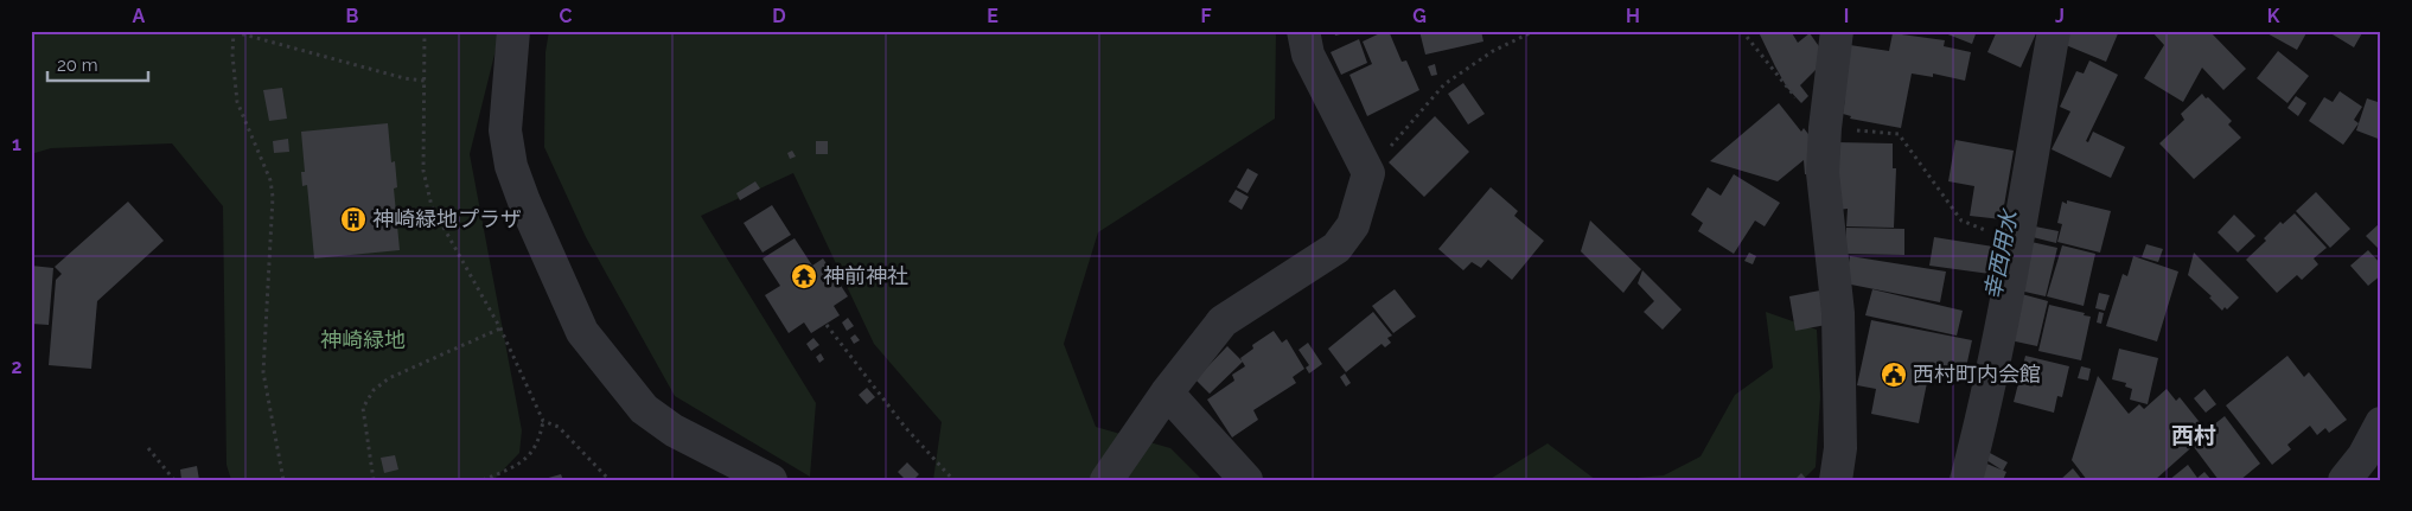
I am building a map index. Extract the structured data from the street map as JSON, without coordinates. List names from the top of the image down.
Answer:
{
  "districts": ["西村"],
  "water": ["幸西用水"],
  "parks": ["神崎緑地"],
  "places": {
    "building": ["神崎緑地プラザ"],
    "temple": ["神前神社"],
    "public building": ["西村町内会館"]
  },
  "scale_bar": "20 m",
  "grid": {
    "columns": [
      "A",
      "B",
      "C",
      "D",
      "E",
      "F",
      "G",
      "H",
      "I",
      "J",
      "K"
    ],
    "rows": ["1", "2"]
  }
}
